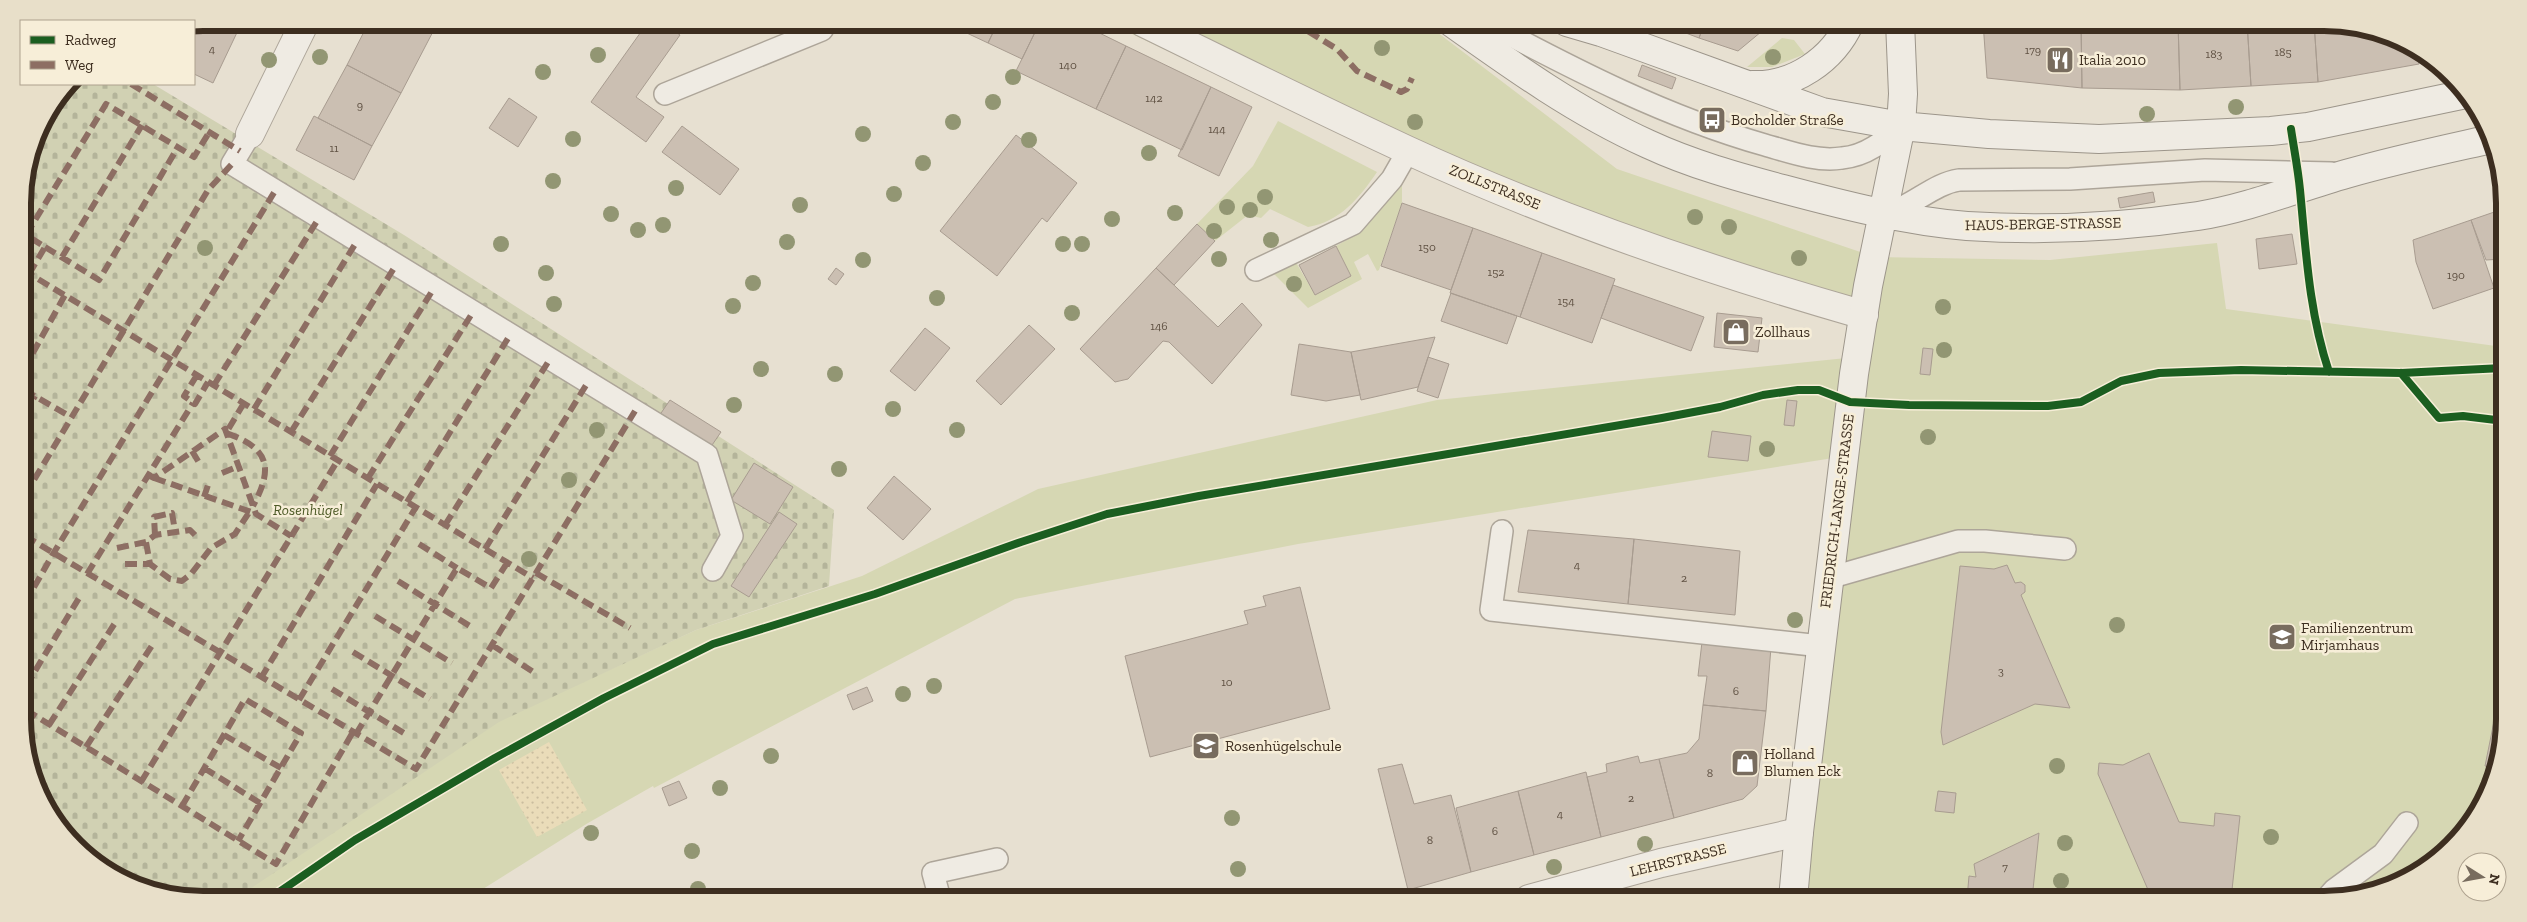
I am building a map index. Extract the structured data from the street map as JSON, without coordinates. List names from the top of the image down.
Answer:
{
  "streets": {
    "main road": [
      "ZOLLSTRASSE",
      "HAUS-BERGE-STRASSE",
      "FRIEDRICH-LANGE-STRASSE",
      "LEHRSTRASSE"
    ]
  },
  "crossings": [
    ["ZOLLSTRASSE", "FRIEDRICH-LANGE-STRASSE"],
    ["HAUS-BERGE-STRASSE", "FRIEDRICH-LANGE-STRASSE"],
    ["FRIEDRICH-LANGE-STRASSE", "LEHRSTRASSE"]
  ],
  "parks": ["Rosenhügel"],
  "places": {
    "restaurant": ["Italia 2010"],
    "bus stop": ["Bocholder Straße"],
    "shop": ["Zollhaus", "Holland Blumen Eck"],
    "school or university": ["Familienzentrum Mirjamhaus", "Rosenhügelschule"]
  },
  "house_numbers": [
    "4",
    "179",
    "185",
    "183",
    "140",
    "142",
    "9",
    "144",
    "11",
    "150",
    "152",
    "190",
    "154",
    "146",
    "4",
    "2",
    "3",
    "10",
    "6",
    "8",
    "2",
    "4",
    "6",
    "8",
    "7"
  ],
  "legend": ["Radweg", "Weg"],
  "north": "right"
}
